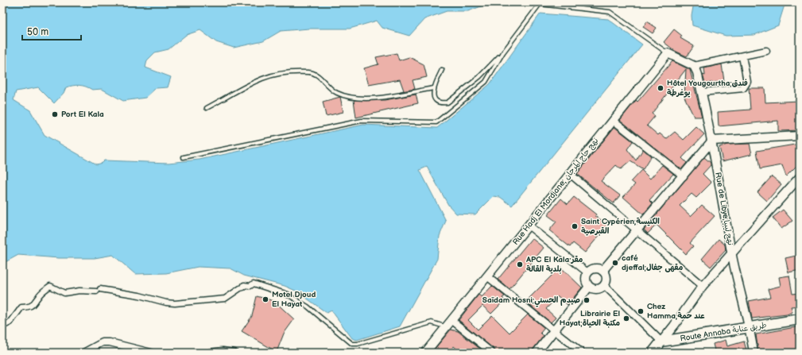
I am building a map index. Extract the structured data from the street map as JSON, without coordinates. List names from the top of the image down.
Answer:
{
  "streets": {
    "main road": ["Route Annaba طريق عنابة"],
    "street": ["Rue Hadj El Mordjane; نهج حاج المرجان", "Rue de Libye;نهج ليبيا"]
  },
  "crossings": [
    ["Rue de Libye;نهج ليبيا", "Route Annaba طريق عنابة"]
  ],
  "places": [
    "Hôtel Yougourtha;فندق يوغرطة",
    "Port El Kala",
    "Saint Cypérien;الكنيسة القبرصية",
    "café djeffal;مقهى جفال",
    "APC El Kala;مقر بلدية القالة",
    "Motel Djoud El Hayat",
    "Saïdam Hosni;صيدم الحسني",
    "Chez Hamma;عند حمة",
    "Librairie El Hayat;مكتبة الحياة"
  ],
  "scale_bar": "50 m"
}
